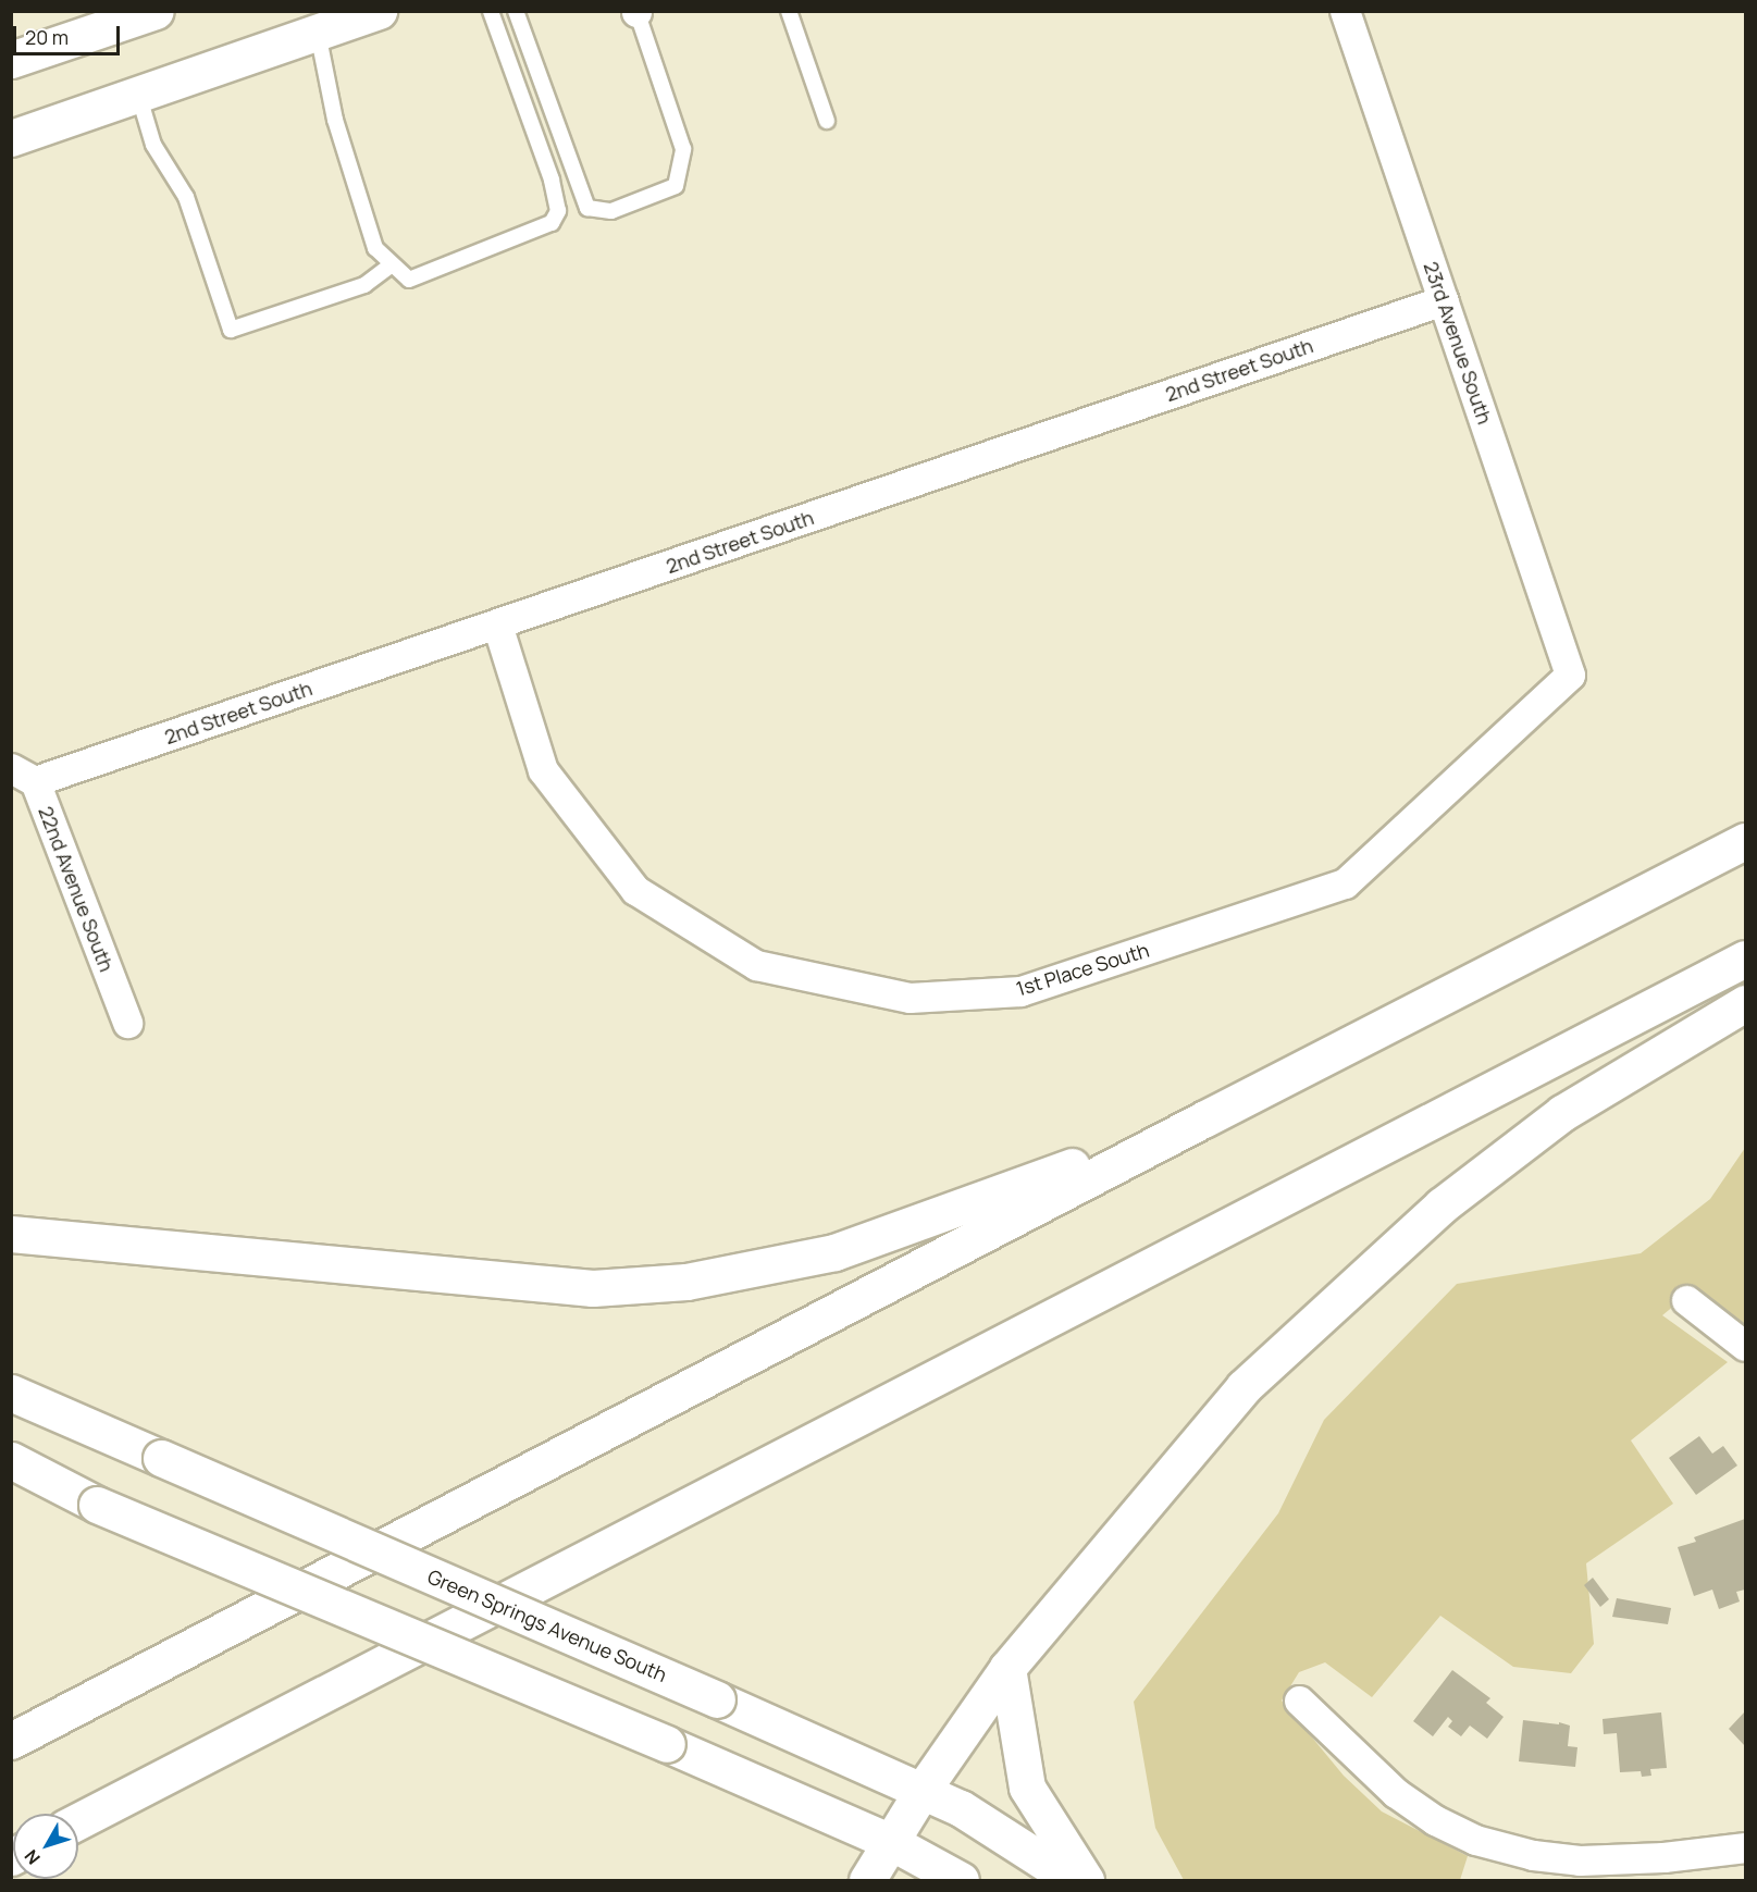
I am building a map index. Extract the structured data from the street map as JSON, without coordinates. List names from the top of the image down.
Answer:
{
  "streets": {
    "main road": ["Green Springs Avenue South"],
    "street": [
      "23rd Avenue South",
      "2nd Street South",
      "22nd Avenue South",
      "1st Place South"
    ]
  },
  "crossings": [
    ["23rd Avenue South", "2nd Street South"],
    ["23rd Avenue South", "1st Place South"],
    ["2nd Street South", "22nd Avenue South"],
    ["2nd Street South", "1st Place South"]
  ],
  "scale_bar": "20 m",
  "north": "bottom left"
}
